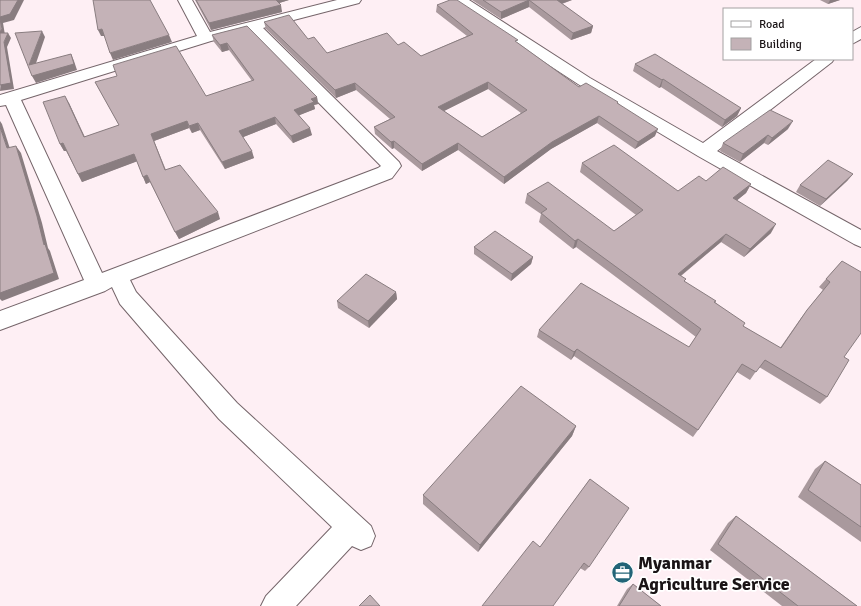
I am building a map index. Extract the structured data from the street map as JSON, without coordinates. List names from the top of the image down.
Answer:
{
  "places": {
    "office": ["Myanmar Agriculture Service"]
  },
  "legend": ["Road", "Building"]
}
